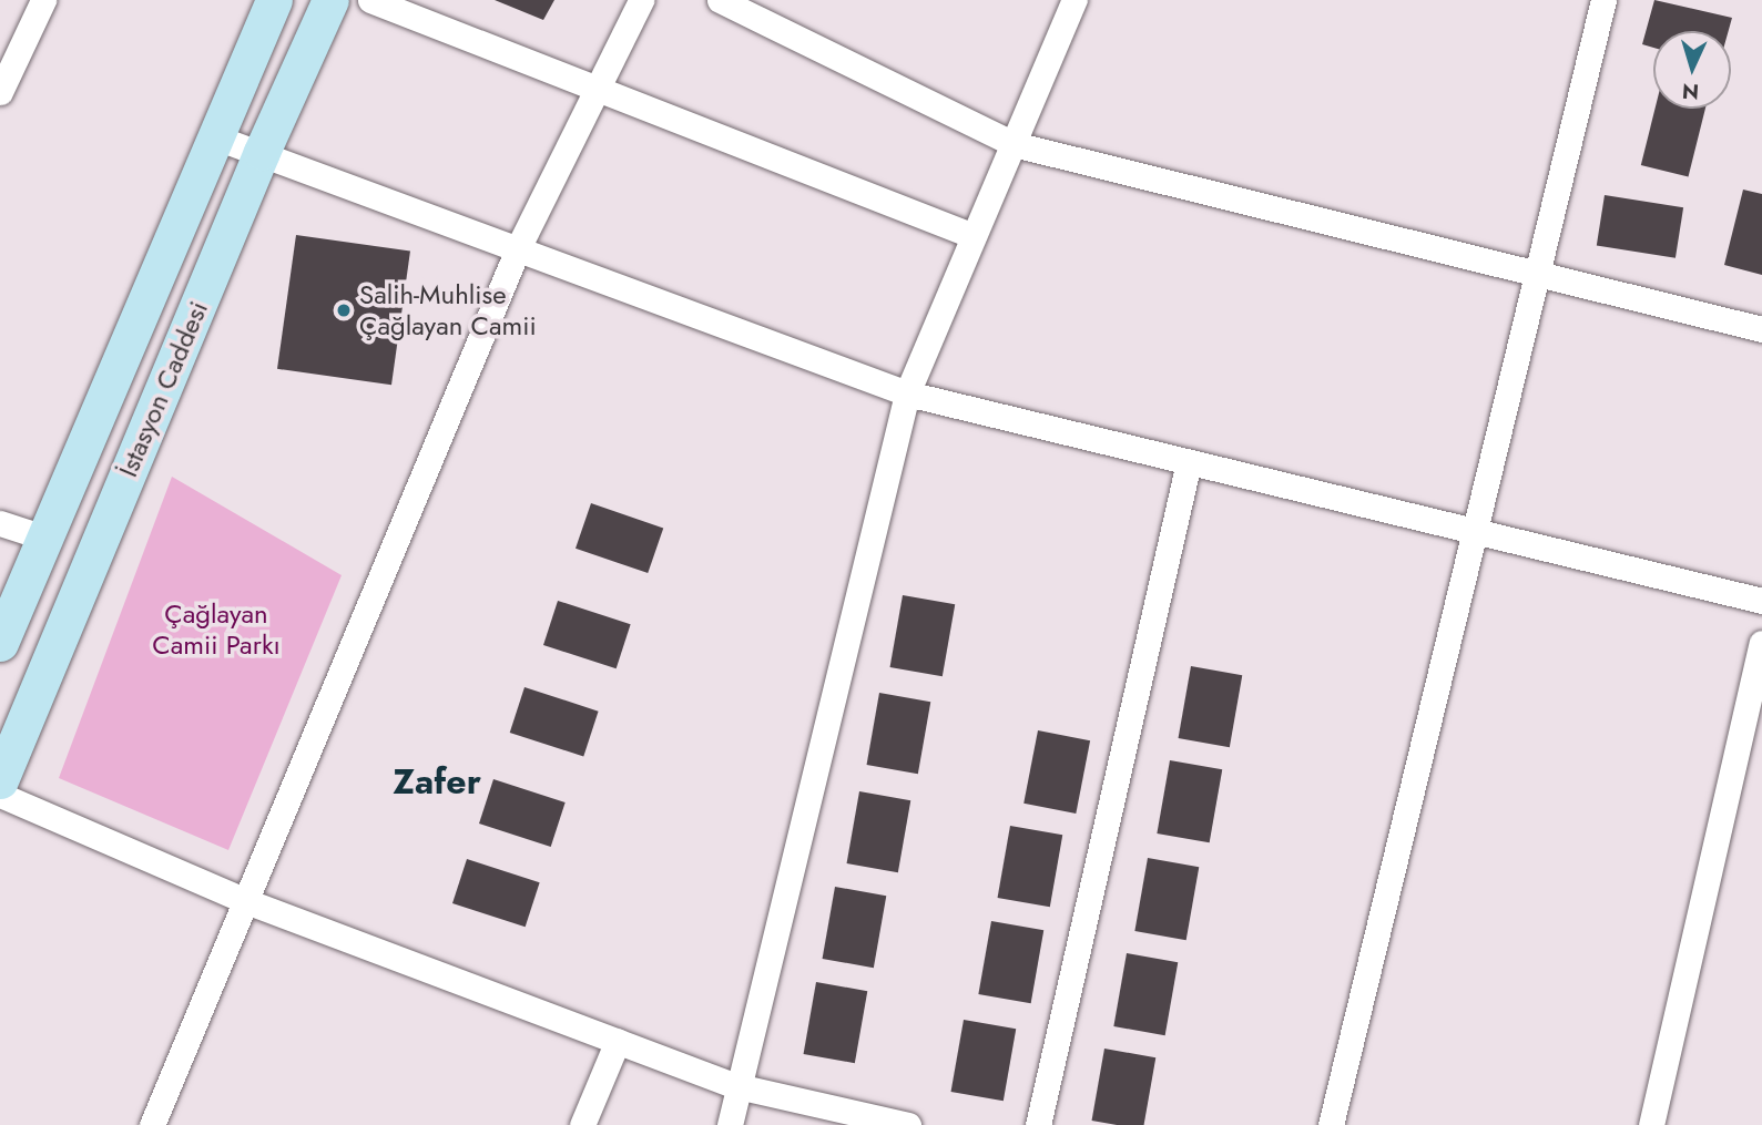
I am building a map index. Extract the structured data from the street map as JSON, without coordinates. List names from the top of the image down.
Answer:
{
  "streets": {
    "main road": ["İstasyon Caddesi"]
  },
  "districts": ["Zafer"],
  "parks": ["Çağlayan Camii Parkı"],
  "places": ["Salih-Muhlise Çağlayan Camii"],
  "north": "bottom"
}
